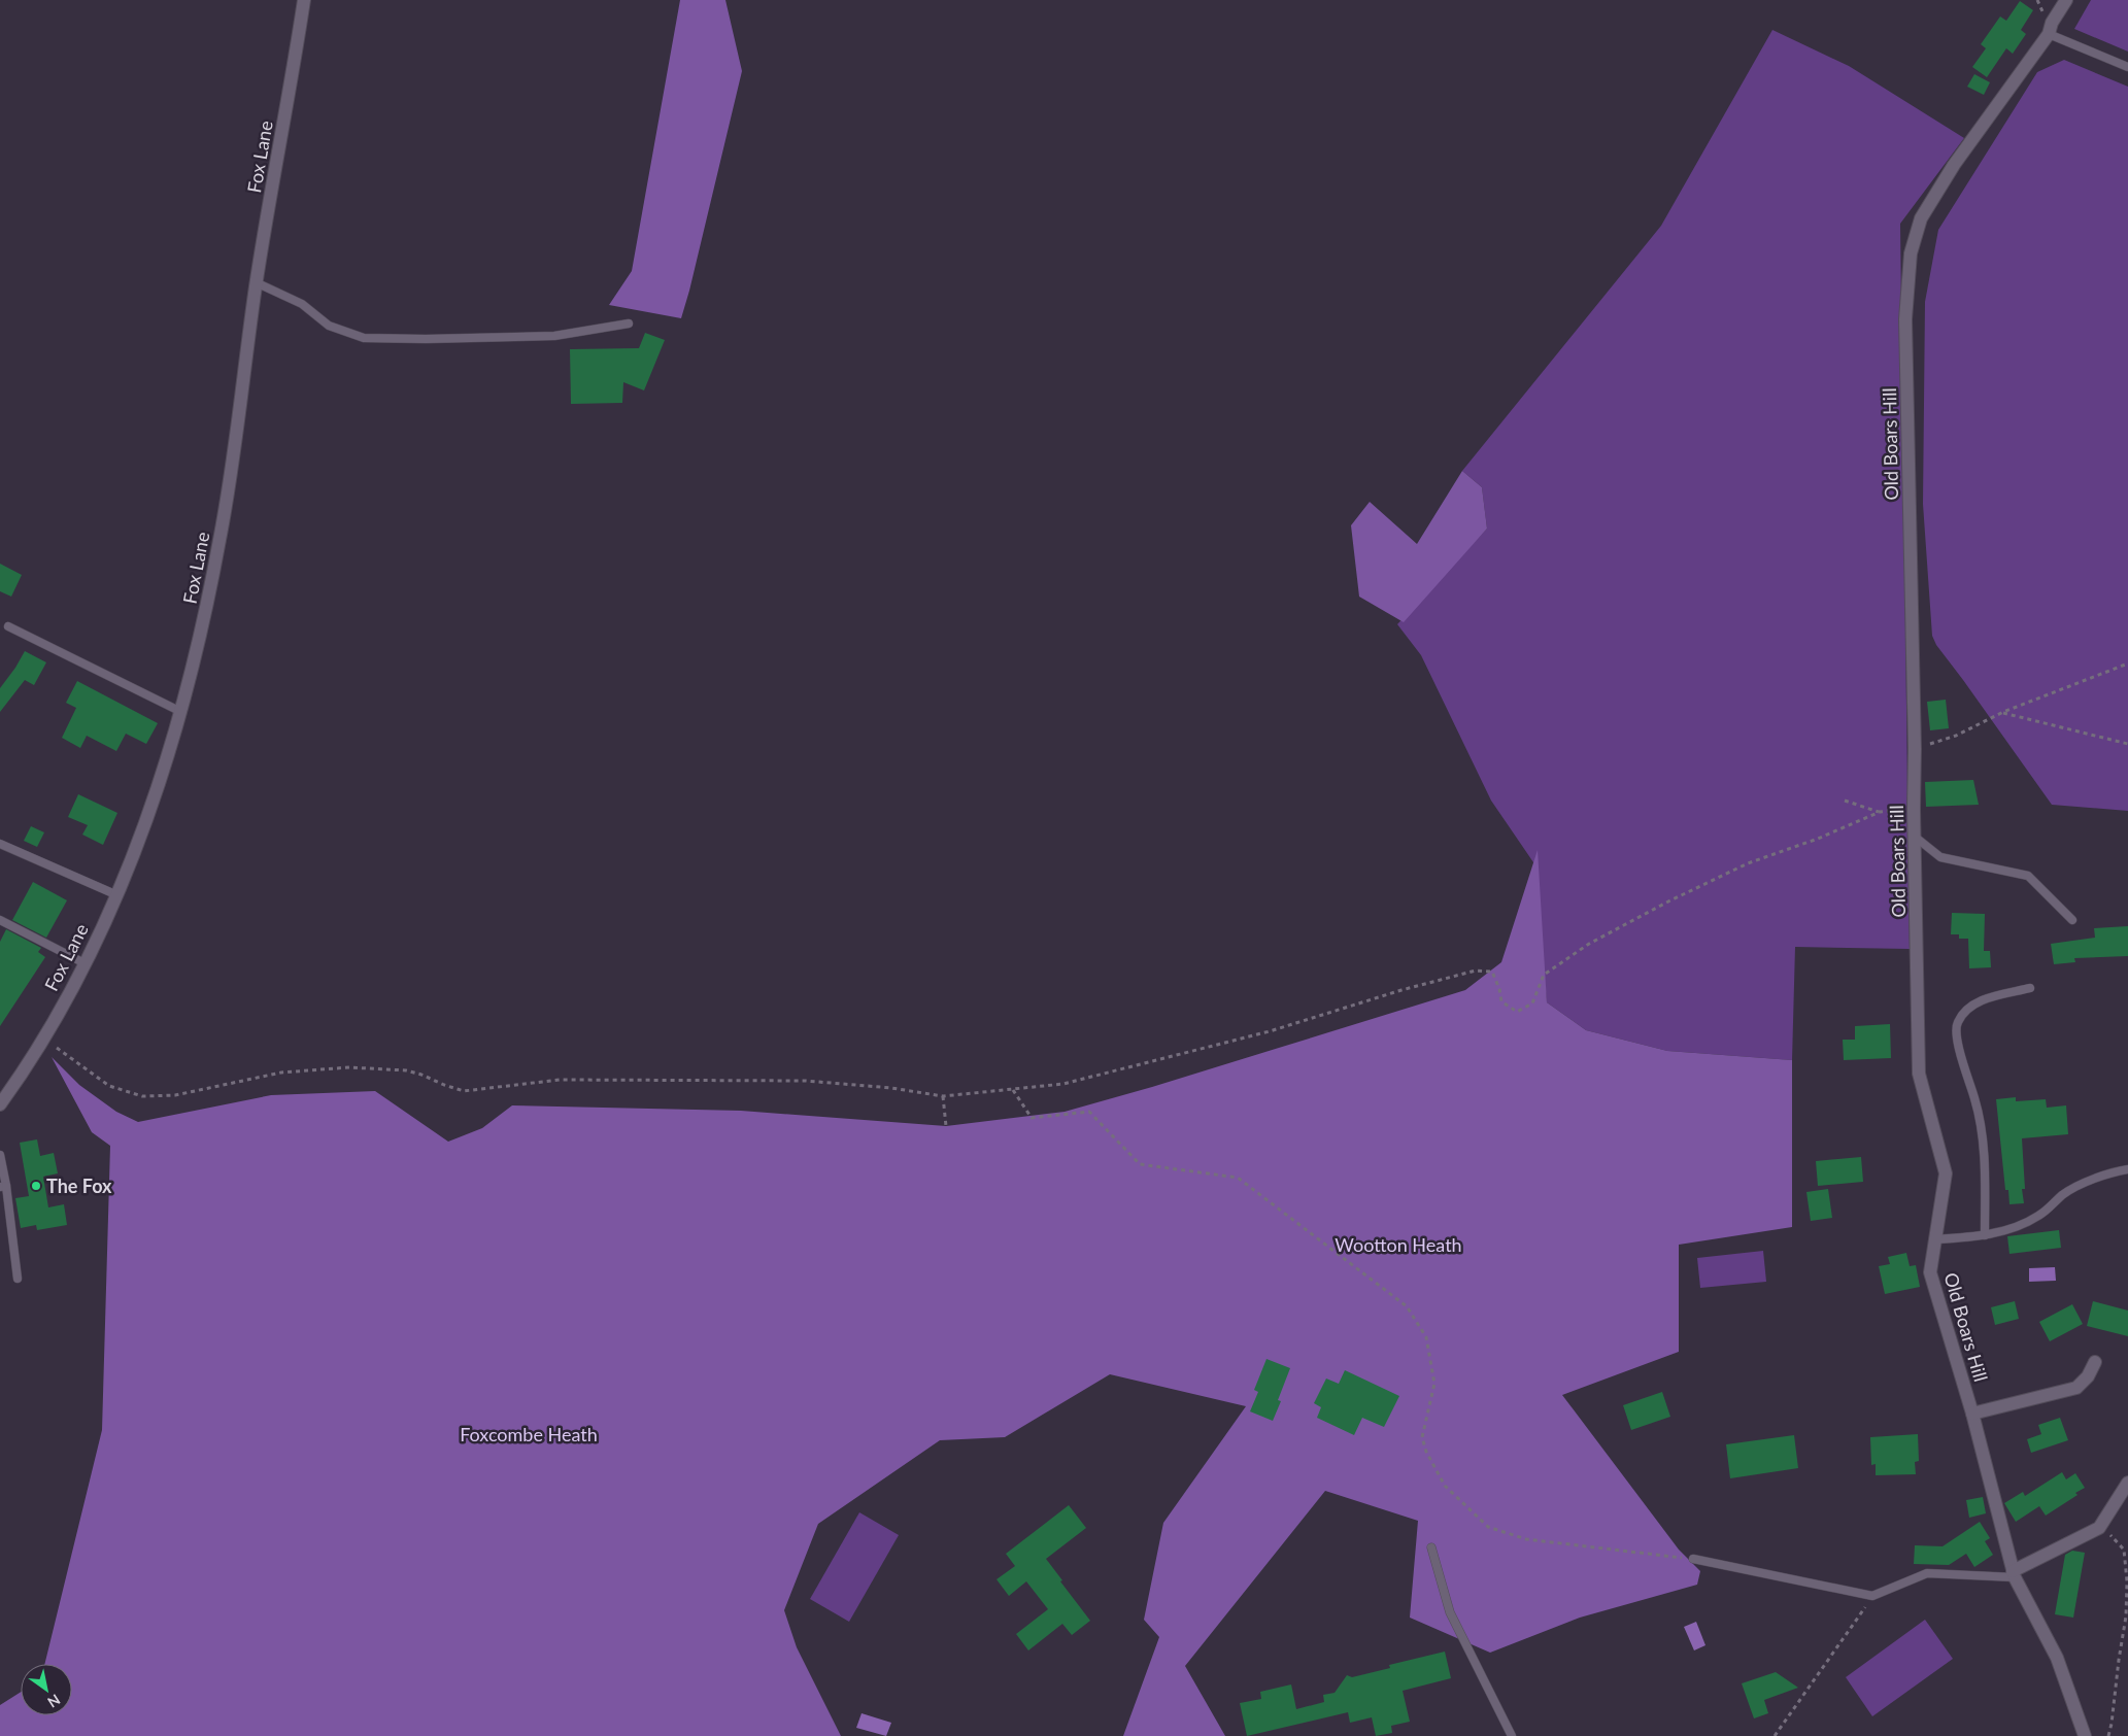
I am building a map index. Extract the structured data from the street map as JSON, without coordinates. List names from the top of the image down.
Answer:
{
  "streets": {
    "street": ["Fox Lane", "Old Boars Hill"]
  },
  "parks": ["Wootton Heath", "Foxcombe Heath"],
  "places": ["The Fox"],
  "north": "bottom right"
}
